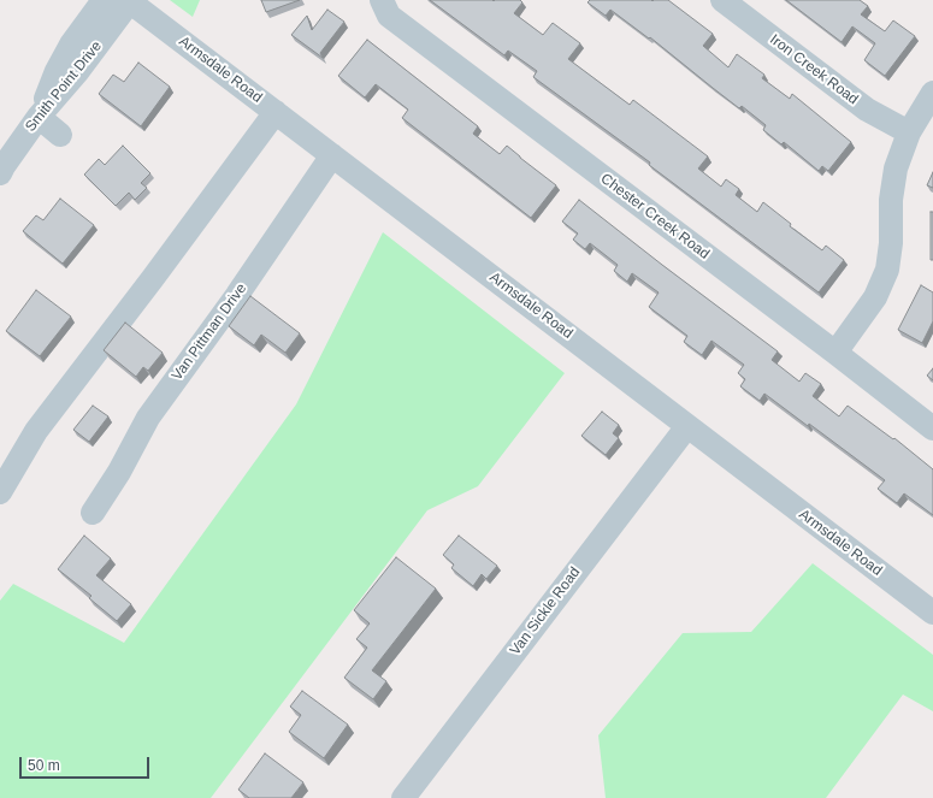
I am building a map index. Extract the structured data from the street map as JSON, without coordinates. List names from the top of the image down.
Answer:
{
  "streets": {
    "street": [
      "Armsdale Road",
      "Iron Creek Road",
      "Smith Point Drive",
      "Chester Creek Road",
      "Van Pittman Drive",
      "Van Sickle Road"
    ]
  },
  "crossings": [
    ["Armsdale Road", "Smith Point Drive"],
    ["Armsdale Road", "Van Pittman Drive"],
    ["Armsdale Road", "Van Sickle Road"]
  ],
  "scale_bar": "50 m"
}
